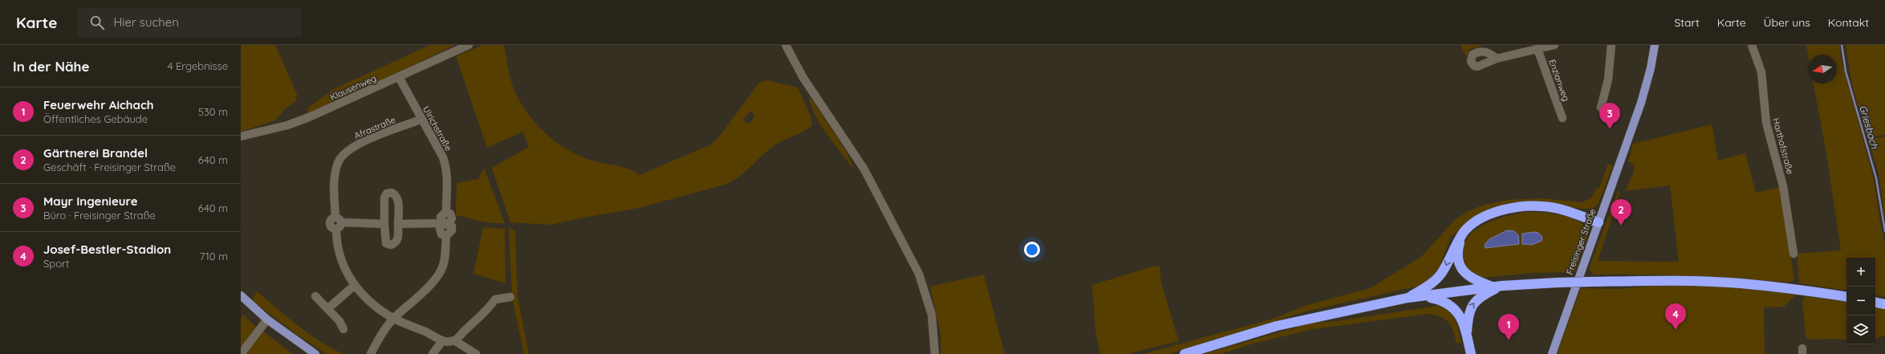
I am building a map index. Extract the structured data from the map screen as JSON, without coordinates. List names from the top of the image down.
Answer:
{
  "streets": {
    "main road": ["Freisinger Straße"],
    "street": [
      "Enzianweg",
      "Klausenweg",
      "Afrastraße",
      "Ulrichstraße",
      "Harthofstraße"
    ]
  },
  "crossings": [
    ["Klausenweg", "Ulrichstraße"],
    ["Afrastraße", "Ulrichstraße"]
  ],
  "water": ["Griesbach"],
  "north": "left",
  "page": {
    "header": "Karte",
    "search": "Hier suchen",
    "nav": [
      "Start",
      "Karte",
      "Über uns",
      "Kontakt"
    ],
    "heading": ["In der Nähe", "4 Ergebnisse"],
    "list": [
      {
        "mark": "1",
        "name": "Feuerwehr Aichach",
        "note": "Öffentliches Gebäude",
        "value": "530 m"
      },
      {
        "mark": "2",
        "name": "Gärtnerei Brandel",
        "note": "Geschäft · Freisinger Straße",
        "value": "640 m"
      },
      {
        "mark": "3",
        "name": "Mayr Ingenieure",
        "note": "Büro · Freisinger Straße",
        "value": "640 m"
      },
      {
        "mark": "4",
        "name": "Josef-Bestler-Stadion",
        "note": "Sport",
        "value": "710 m"
      }
    ],
    "pins": [
      "3",
      "2",
      "4",
      "1"
    ],
    "map_buttons": ["+", "−"]
  }
}
